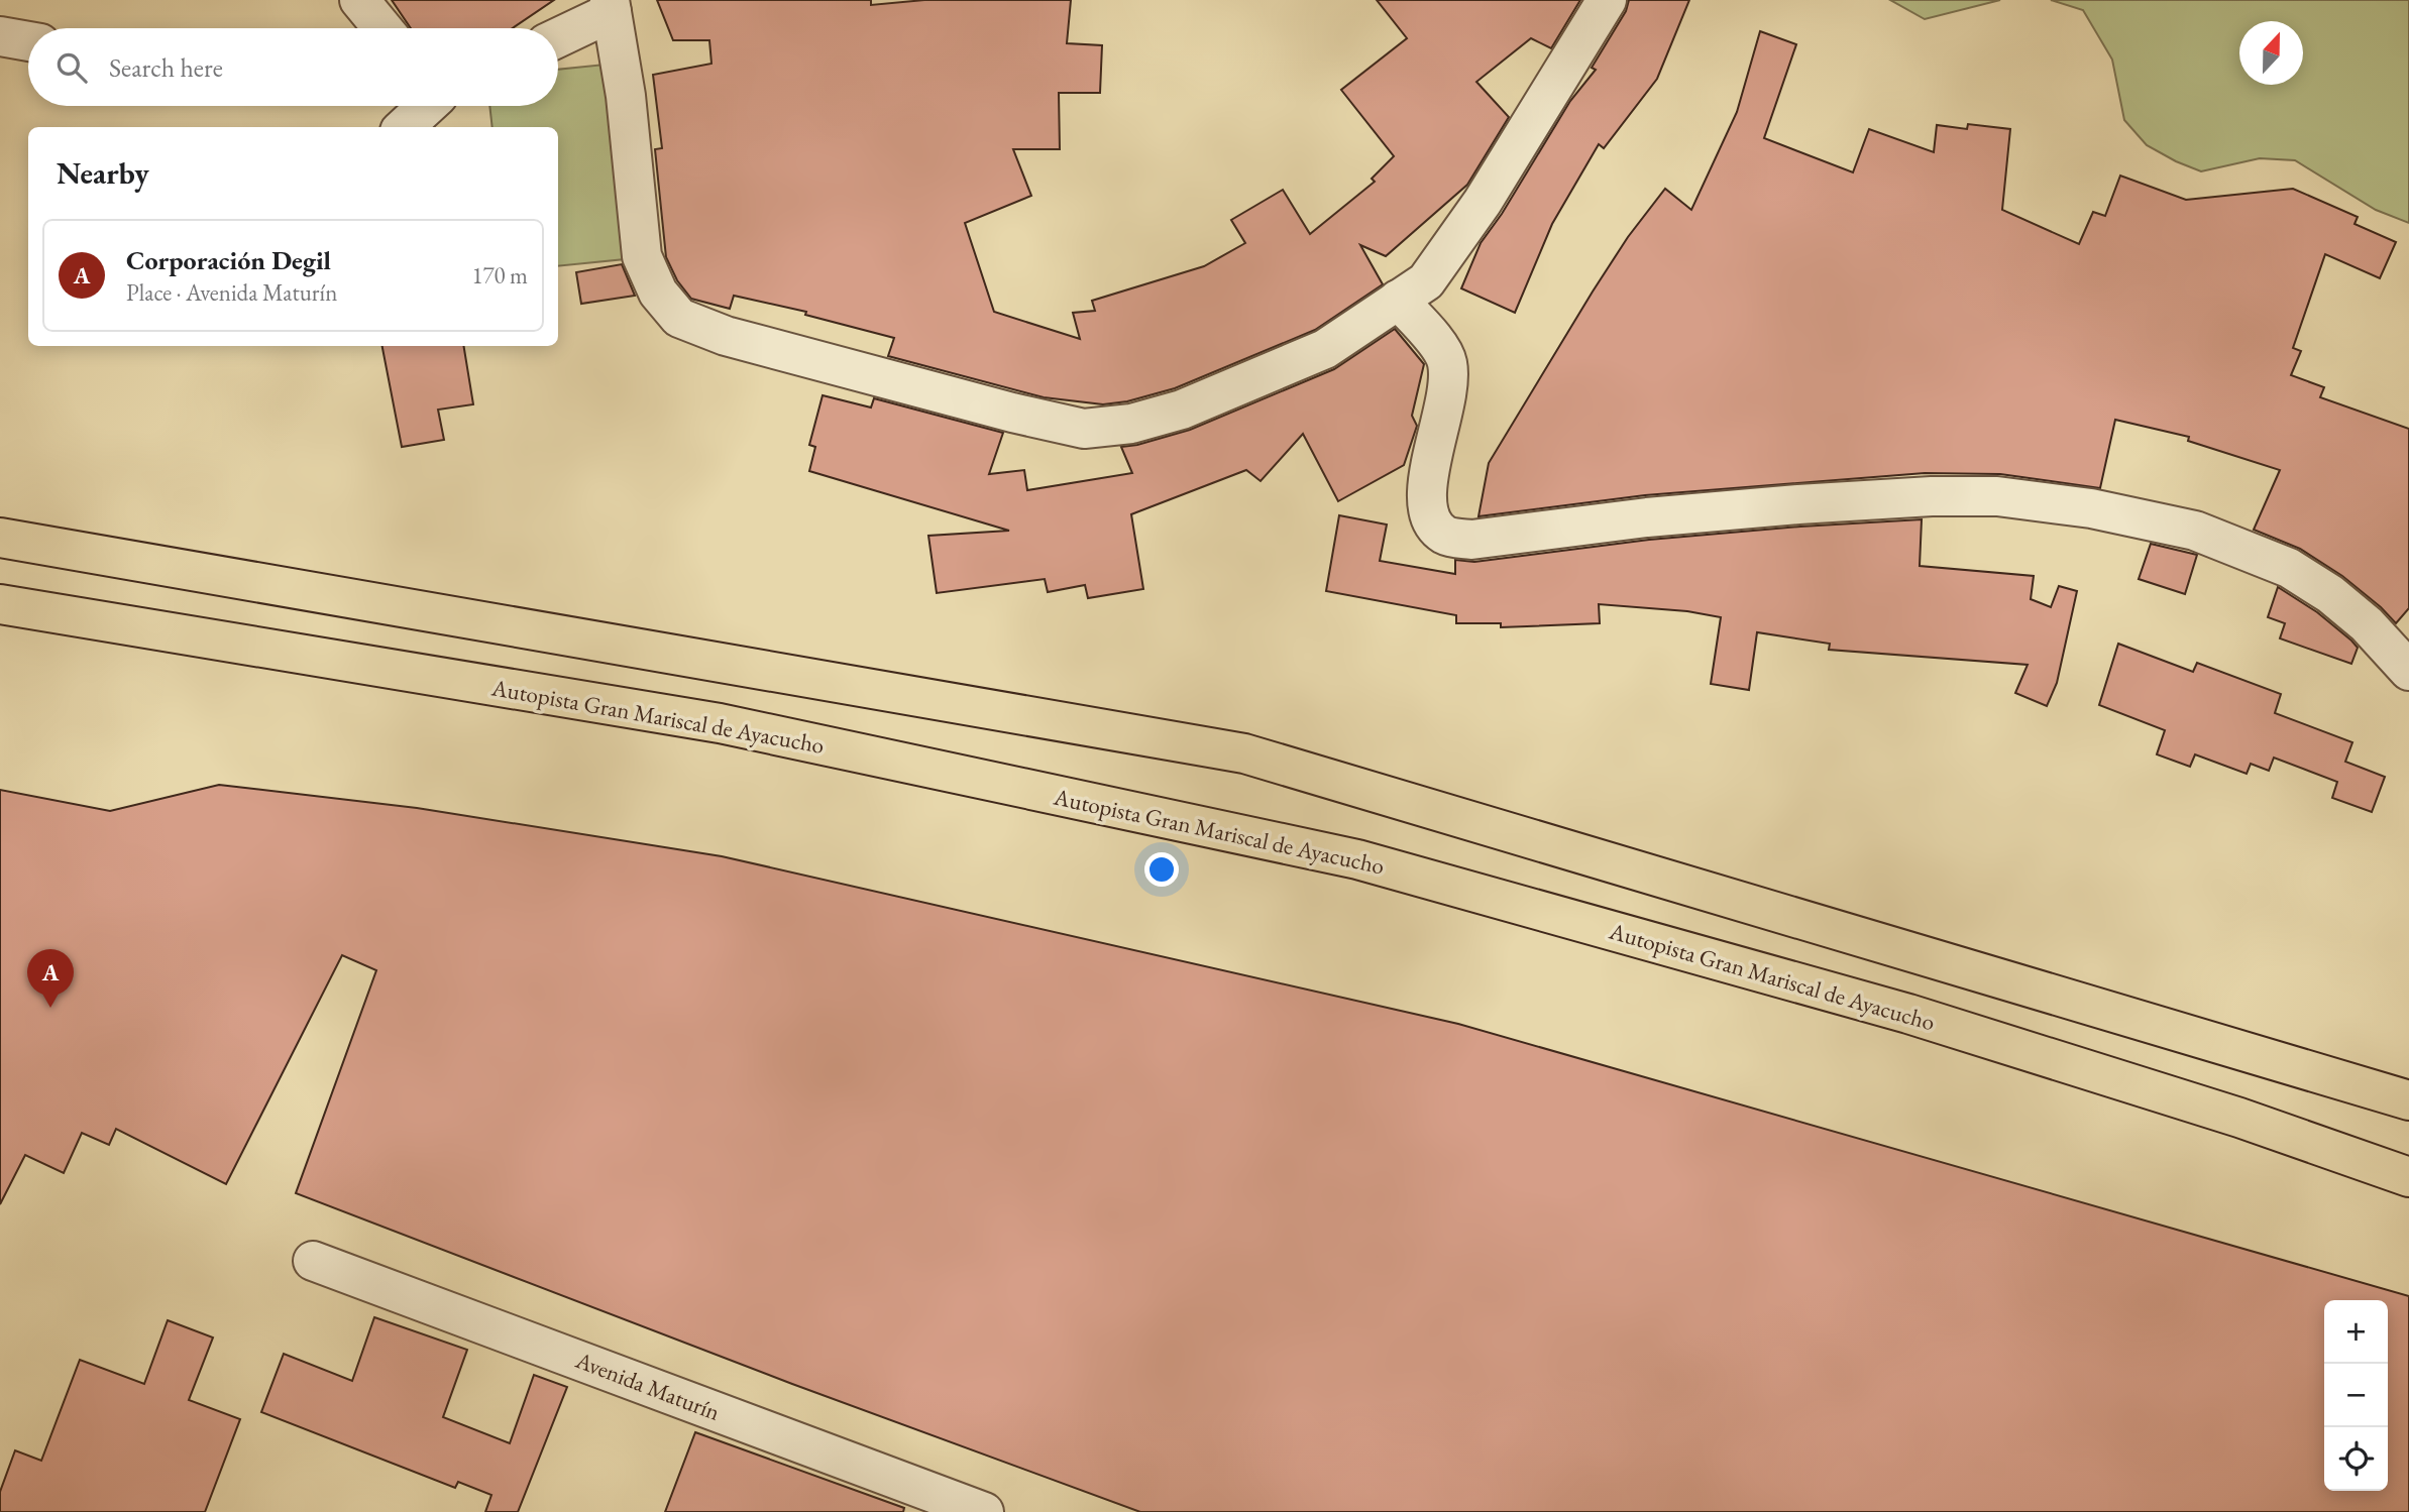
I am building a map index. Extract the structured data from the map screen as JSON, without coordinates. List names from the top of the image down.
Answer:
{
  "streets": {
    "highway": ["Autopista Gran Mariscal de Ayacucho"],
    "street": ["Avenida Maturín"]
  },
  "north": "top",
  "page": {
    "search": "Search here",
    "heading": "Nearby",
    "list": [
      {
        "mark": "A",
        "name": "Corporación Degil",
        "note": "Place · Avenida Maturín",
        "value": "170 m"
      }
    ],
    "pins": "A",
    "map_buttons": ["+", "−"]
  }
}
